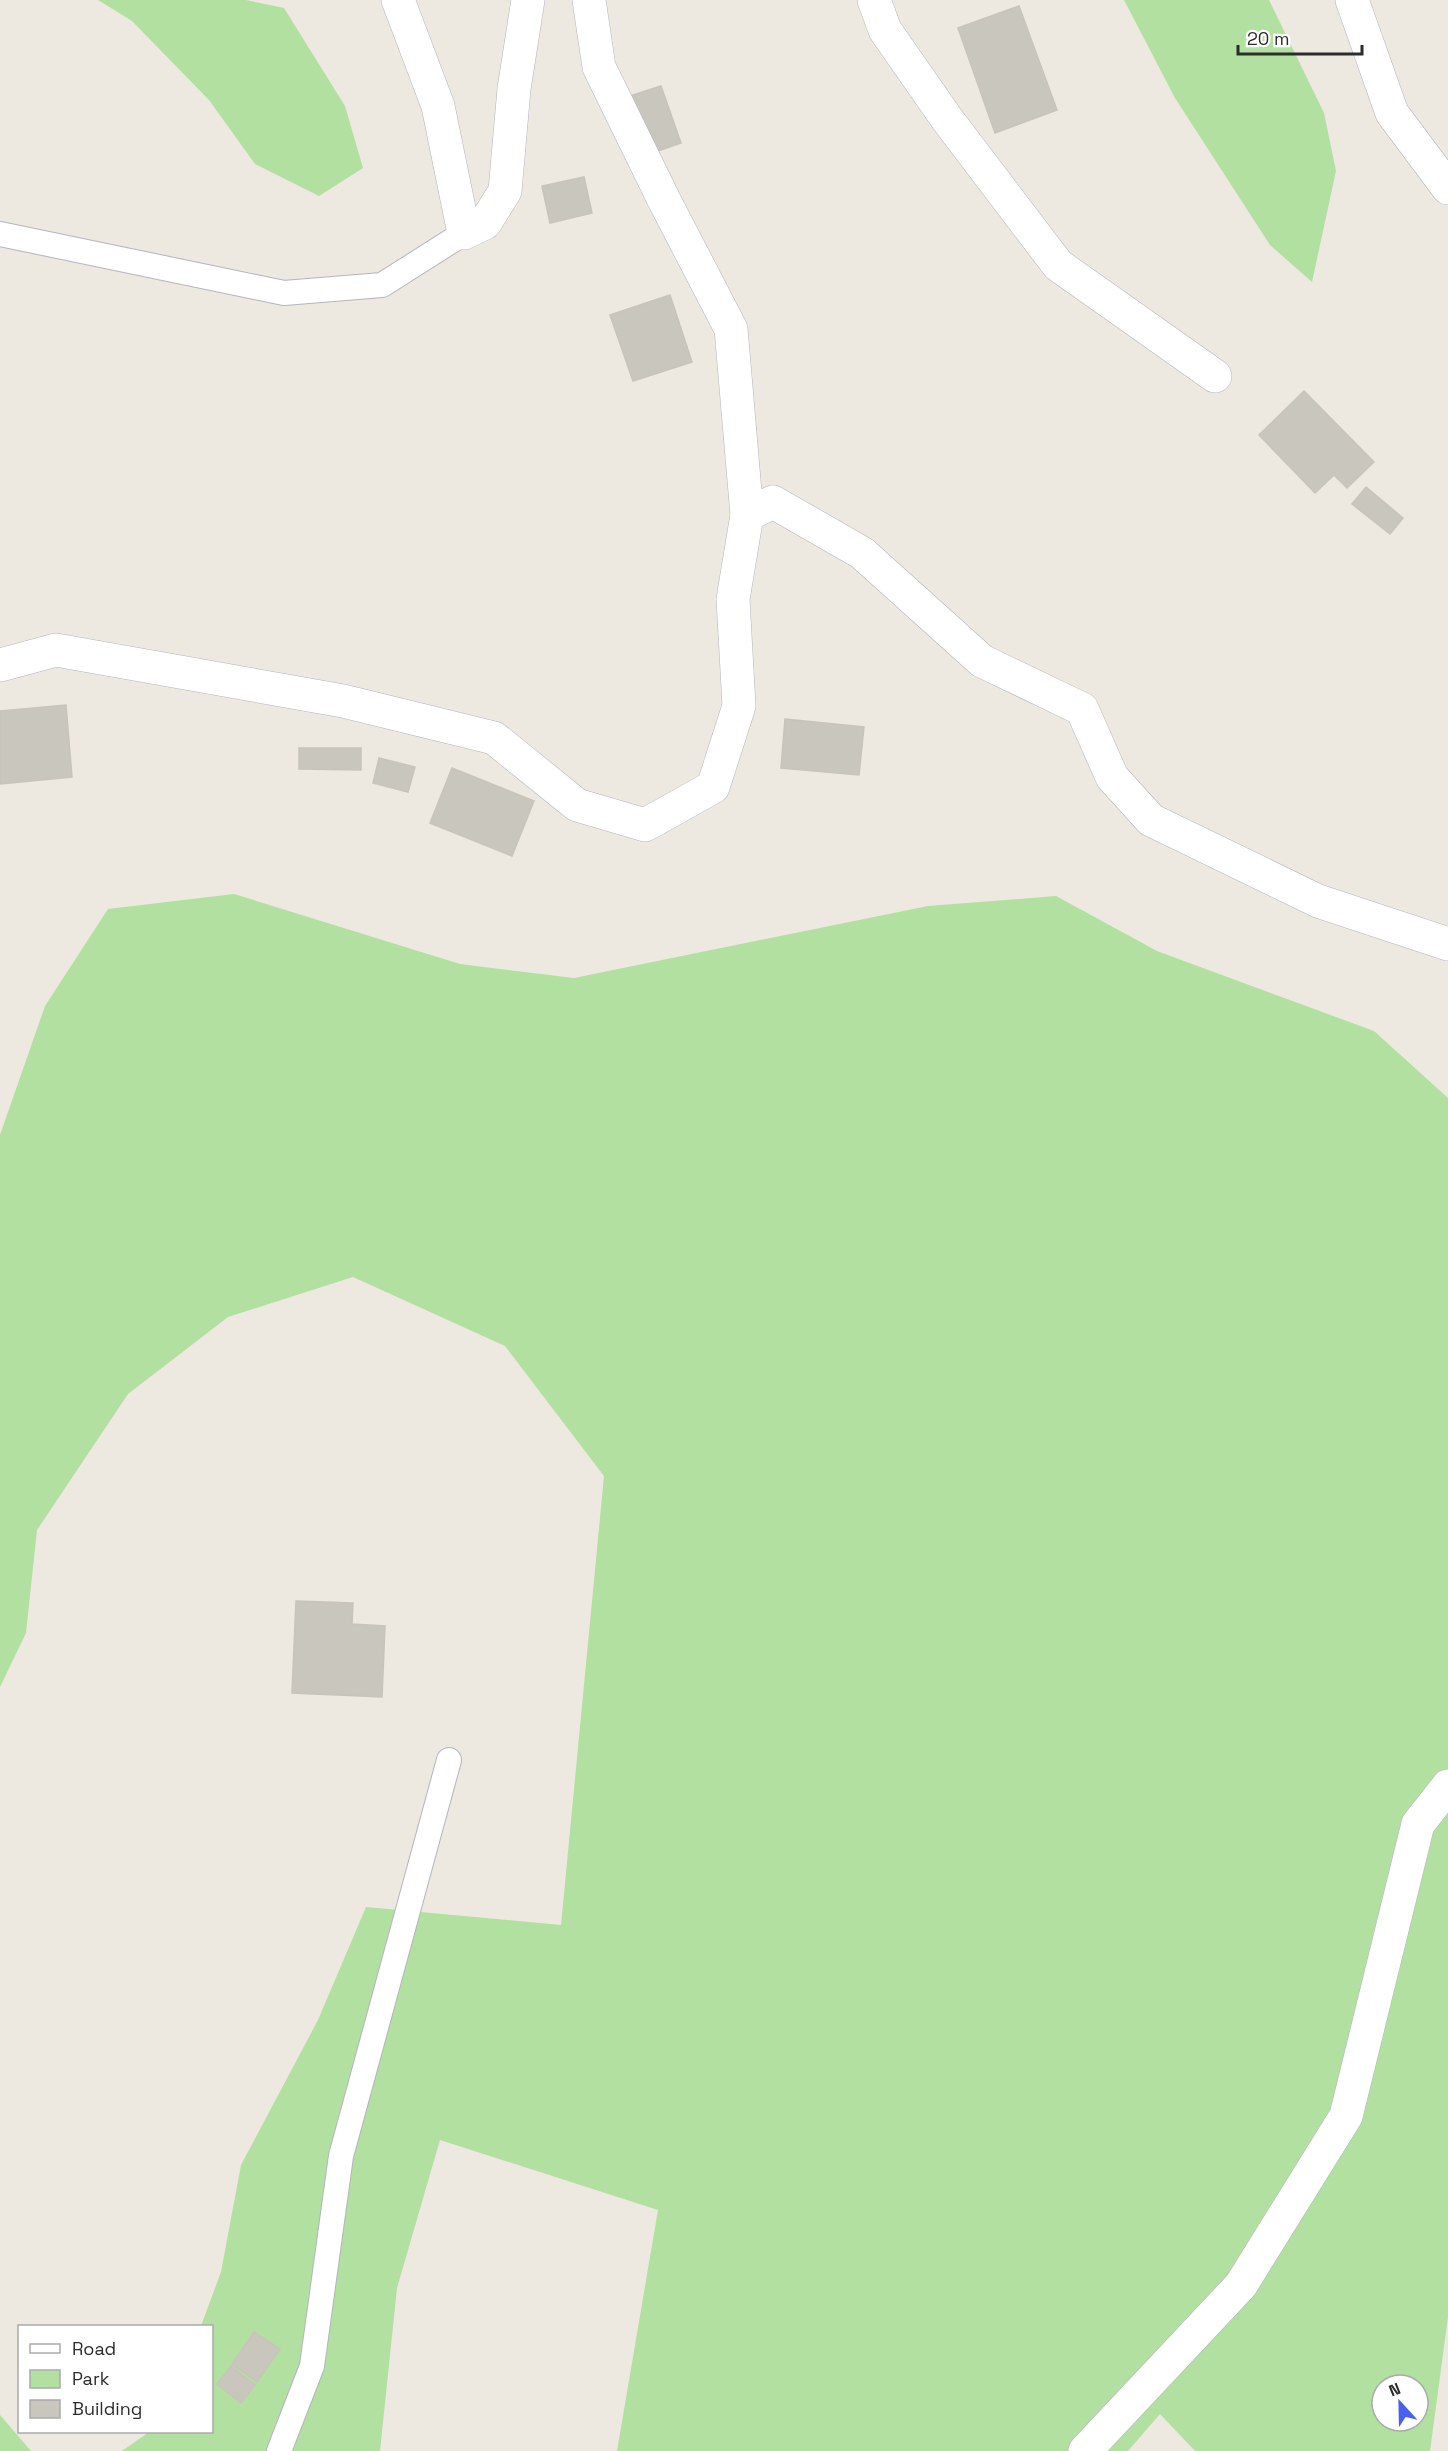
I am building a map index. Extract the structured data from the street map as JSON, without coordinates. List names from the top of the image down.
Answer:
{
  "legend": ["Road", "Park", "Building"],
  "scale_bar": "20 m",
  "north": "top"
}
